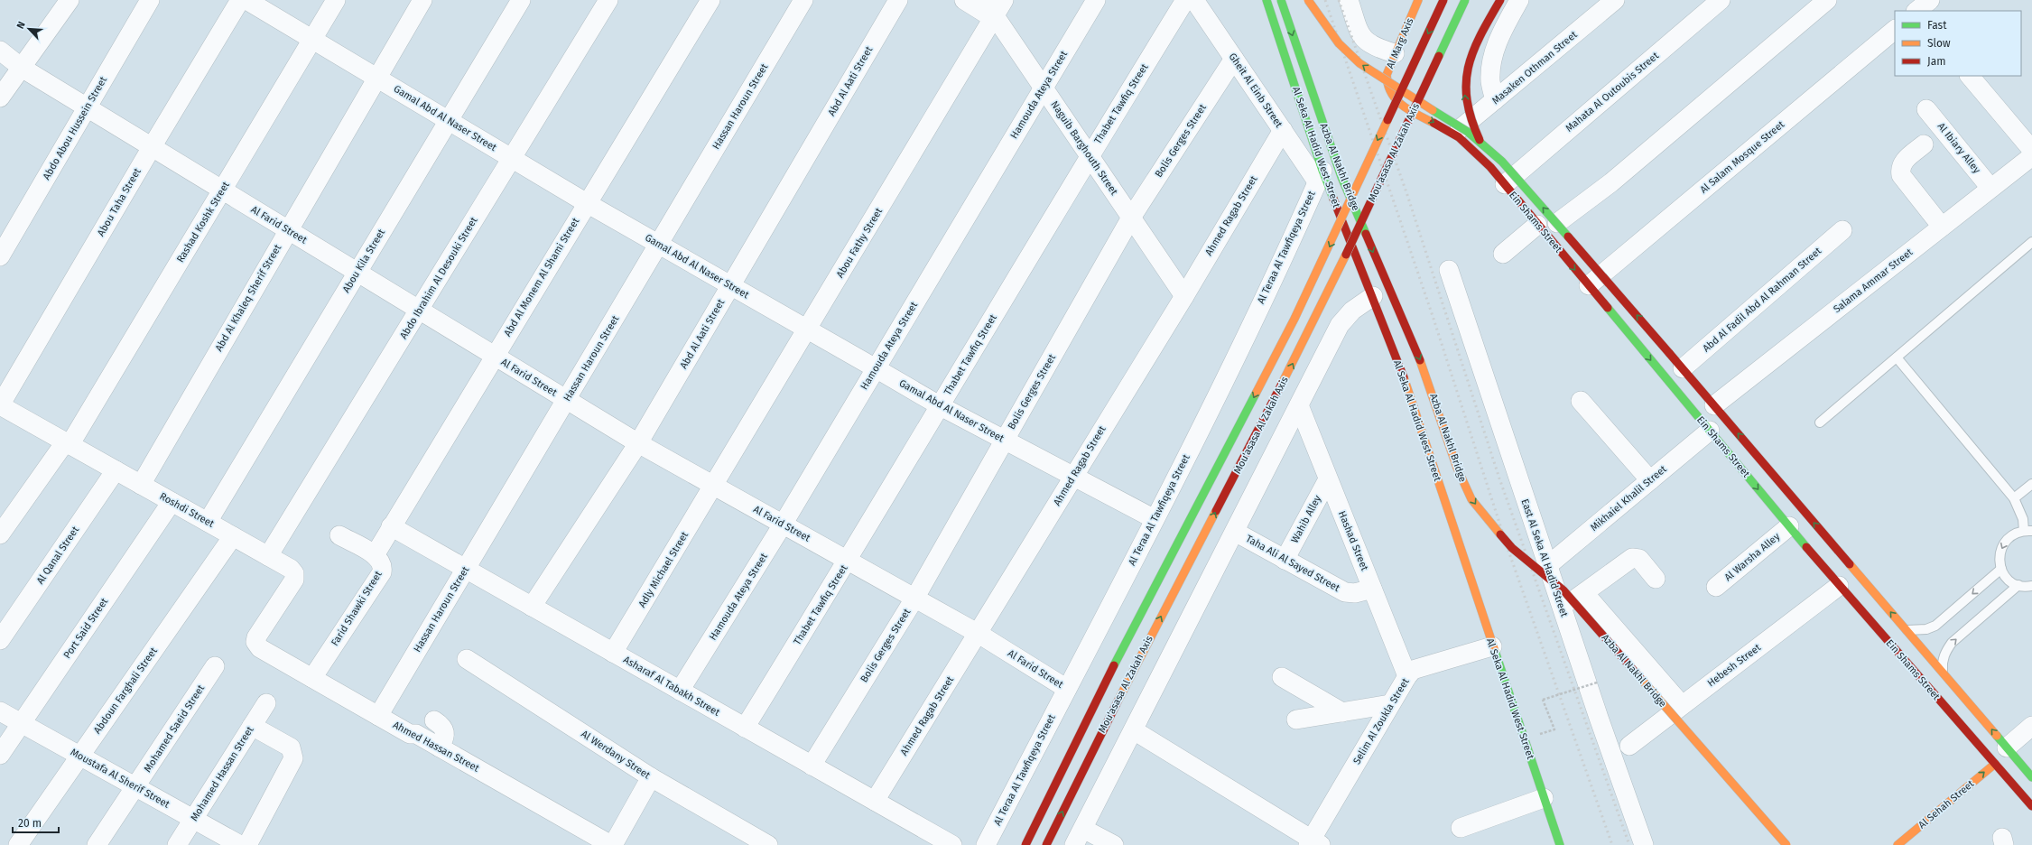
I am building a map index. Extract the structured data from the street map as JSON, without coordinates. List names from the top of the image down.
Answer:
{
  "streets": {
    "main road": [
      "Al Marg Axis",
      "Al Seka Al Hadid West Street",
      "Mou'asasa Al Zakah Axis",
      "Azba Al Nakhl Bridge",
      "Ein Shams Street",
      "Al Sehah Street"
    ],
    "street": [
      "Masaken Othman Street",
      "Abd Al Aati Street",
      "Gheit Al Einb Street",
      "Mahata Al Outoubis Street",
      "Hamouda Ateya Street",
      "Thabet Tawfiq Street",
      "Hassan Haroun Street",
      "Gamal Abd Al Naser Street",
      "Abdo Abou Hussein Street",
      "Bolis Gerges Street",
      "Naguib Barghouth Street",
      "Al Ibiary Alley",
      "Al Salam Mosque Street",
      "Abou Taha Street",
      "Ahmed Ragab Street",
      "Rashad Koshk Street",
      "Al Farid Street",
      "Abou Fathy Street",
      "Al Teraa Al Tawfiqeya Street",
      "Abou Kila Street",
      "Abd Al Monem Al Shami Street",
      "Abdo Ibrahim Al Desouki Street",
      "Salama Ammar Street",
      "Abd Al Khaleq Sherif Street",
      "Abd Al Fadil Abd Al Rahman Street",
      "Mikhaiel Khalil Street",
      "Roshdi Street",
      "Wahib Alley",
      "Hashad Street",
      "Al Qanal Street",
      "Al Warsha Alley",
      "East Al Seka Al Hadid Street",
      "Taha Ali Al Sayed Street",
      "Adly Michael Street",
      "Farid Shawki Street",
      "Port Said Street",
      "Hebesh Street",
      "Asharaf Al Tabakh Street",
      "Abdoun Farghali Street",
      "Selim Al Zoukla Street",
      "Mohamed Saeid Street",
      "Ahmed Hassan Street",
      "Al Werdany Street",
      "Mohamed Hassan Street",
      "Moustafa Al Sherif Street"
    ]
  },
  "crossings": [
    ["Al Marg Axis", "Ein Shams Street"],
    ["Masaken Othman Street", "Ein Shams Street"],
    ["Abd Al Aati Street", "Gamal Abd Al Naser Street"],
    ["Abd Al Aati Street", "Al Farid Street"],
    ["Abd Al Aati Street", "Asharaf Al Tabakh Street"],
    ["Gheit Al Einb Street", "Bolis Gerges Street"],
    ["Gheit Al Einb Street", "Al Seka Al Hadid West Street"],
    ["Gheit Al Einb Street", "Ahmed Ragab Street"],
    ["Gheit Al Einb Street", "Al Teraa Al Tawfiqeya Street"],
    ["Mahata Al Outoubis Street", "Ein Shams Street"],
    ["Hamouda Ateya Street", "Gamal Abd Al Naser Street"],
    ["Hamouda Ateya Street", "Naguib Barghouth Street"],
    ["Hamouda Ateya Street", "Al Farid Street"],
    ["Hamouda Ateya Street", "Asharaf Al Tabakh Street"],
    ["Thabet Tawfiq Street", "Gamal Abd Al Naser Street"],
    ["Thabet Tawfiq Street", "Naguib Barghouth Street"],
    ["Thabet Tawfiq Street", "Al Farid Street"],
    ["Thabet Tawfiq Street", "Asharaf Al Tabakh Street"],
    ["Hassan Haroun Street", "Gamal Abd Al Naser Street"],
    ["Hassan Haroun Street", "Al Farid Street"],
    ["Hassan Haroun Street", "Asharaf Al Tabakh Street"],
    ["Hassan Haroun Street", "Ahmed Hassan Street"],
    ["Gamal Abd Al Naser Street", "Bolis Gerges Street"],
    ["Gamal Abd Al Naser Street", "Ahmed Ragab Street"],
    ["Gamal Abd Al Naser Street", "Rashad Koshk Street"],
    ["Gamal Abd Al Naser Street", "Abou Fathy Street"],
    ["Gamal Abd Al Naser Street", "Al Teraa Al Tawfiqeya Street"],
    ["Gamal Abd Al Naser Street", "Abou Kila Street"],
    ["Gamal Abd Al Naser Street", "Abd Al Monem Al Shami Street"],
    ["Gamal Abd Al Naser Street", "Abdo Ibrahim Al Desouki Street"],
    ["Gamal Abd Al Naser Street", "Abd Al Khaleq Sherif Street"],
    ["Abdo Abou Hussein Street", "Al Farid Street"],
    ["Bolis Gerges Street", "Naguib Barghouth Street"],
    ["Bolis Gerges Street", "Al Farid Street"],
    ["Bolis Gerges Street", "Asharaf Al Tabakh Street"],
    ["Al Seka Al Hadid West Street", "Al Teraa Al Tawfiqeya Street"],
    ["Al Seka Al Hadid West Street", "Selim Al Zoukla Street"],
    ["Naguib Barghouth Street", "Ahmed Ragab Street"],
    ["Naguib Barghouth Street", "Abou Fathy Street"],
    ["Al Ibiary Alley", "Salama Ammar Street"],
    ["Al Salam Mosque Street", "Ein Shams Street"],
    ["Abou Taha Street", "Al Farid Street"],
    ["Abou Taha Street", "Roshdi Street"],
    ["Ahmed Ragab Street", "Al Farid Street"],
    ["Ahmed Ragab Street", "Asharaf Al Tabakh Street"],
    ["Rashad Koshk Street", "Al Farid Street"],
    ["Rashad Koshk Street", "Roshdi Street"],
    ["Ein Shams Street", "Salama Ammar Street"],
    ["Ein Shams Street", "Abd Al Fadil Abd Al Rahman Street"],
    ["Ein Shams Street", "Mikhaiel Khalil Street"],
    ["Ein Shams Street", "Al Warsha Alley"],
    ["Ein Shams Street", "Hebesh Street"],
    ["Ein Shams Street", "Al Sehah Street"],
    ["Al Farid Street", "Abou Fathy Street"],
    ["Al Farid Street", "Al Teraa Al Tawfiqeya Street"],
    ["Al Farid Street", "Abou Kila Street"],
    ["Al Farid Street", "Abd Al Monem Al Shami Street"],
    ["Al Farid Street", "Abdo Ibrahim Al Desouki Street"],
    ["Al Farid Street", "Abd Al Khaleq Sherif Street"],
    ["Al Farid Street", "Adly Michael Street"],
    ["Abou Fathy Street", "Adly Michael Street"],
    ["Abou Kila Street", "Roshdi Street"],
    ["Abd Al Monem Al Shami Street", "Farid Shawki Street"],
    ["Abd Al Monem Al Shami Street", "Asharaf Al Tabakh Street"],
    ["Abdo Ibrahim Al Desouki Street", "Roshdi Street"],
    ["Abd Al Khaleq Sherif Street", "Roshdi Street"],
    ["Mikhaiel Khalil Street", "East Al Seka Al Hadid Street"],
    ["Roshdi Street", "Al Qanal Street"],
    ["Roshdi Street", "Port Said Street"],
    ["Roshdi Street", "Abdoun Farghali Street"],
    ["Roshdi Street", "Ahmed Hassan Street"],
    ["Wahib Alley", "Hashad Street"],
    ["Wahib Alley", "Taha Ali Al Sayed Street"],
    ["Hashad Street", "Taha Ali Al Sayed Street"],
    ["Hashad Street", "Selim Al Zoukla Street"],
    ["Adly Michael Street", "Asharaf Al Tabakh Street"],
    ["Farid Shawki Street", "Ahmed Hassan Street"],
    ["Port Said Street", "Moustafa Al Sherif Street"],
    ["Abdoun Farghali Street", "Moustafa Al Sherif Street"],
    ["Mohamed Saeid Street", "Moustafa Al Sherif Street"],
    ["Mohamed Hassan Street", "Moustafa Al Sherif Street"]
  ],
  "one_way": ["Azba Al Nakhl Bridge", "Al Sehah Street"],
  "legend": ["Fast", "Slow", "Jam"],
  "scale_bar": "20 m",
  "north": "top left"
}
